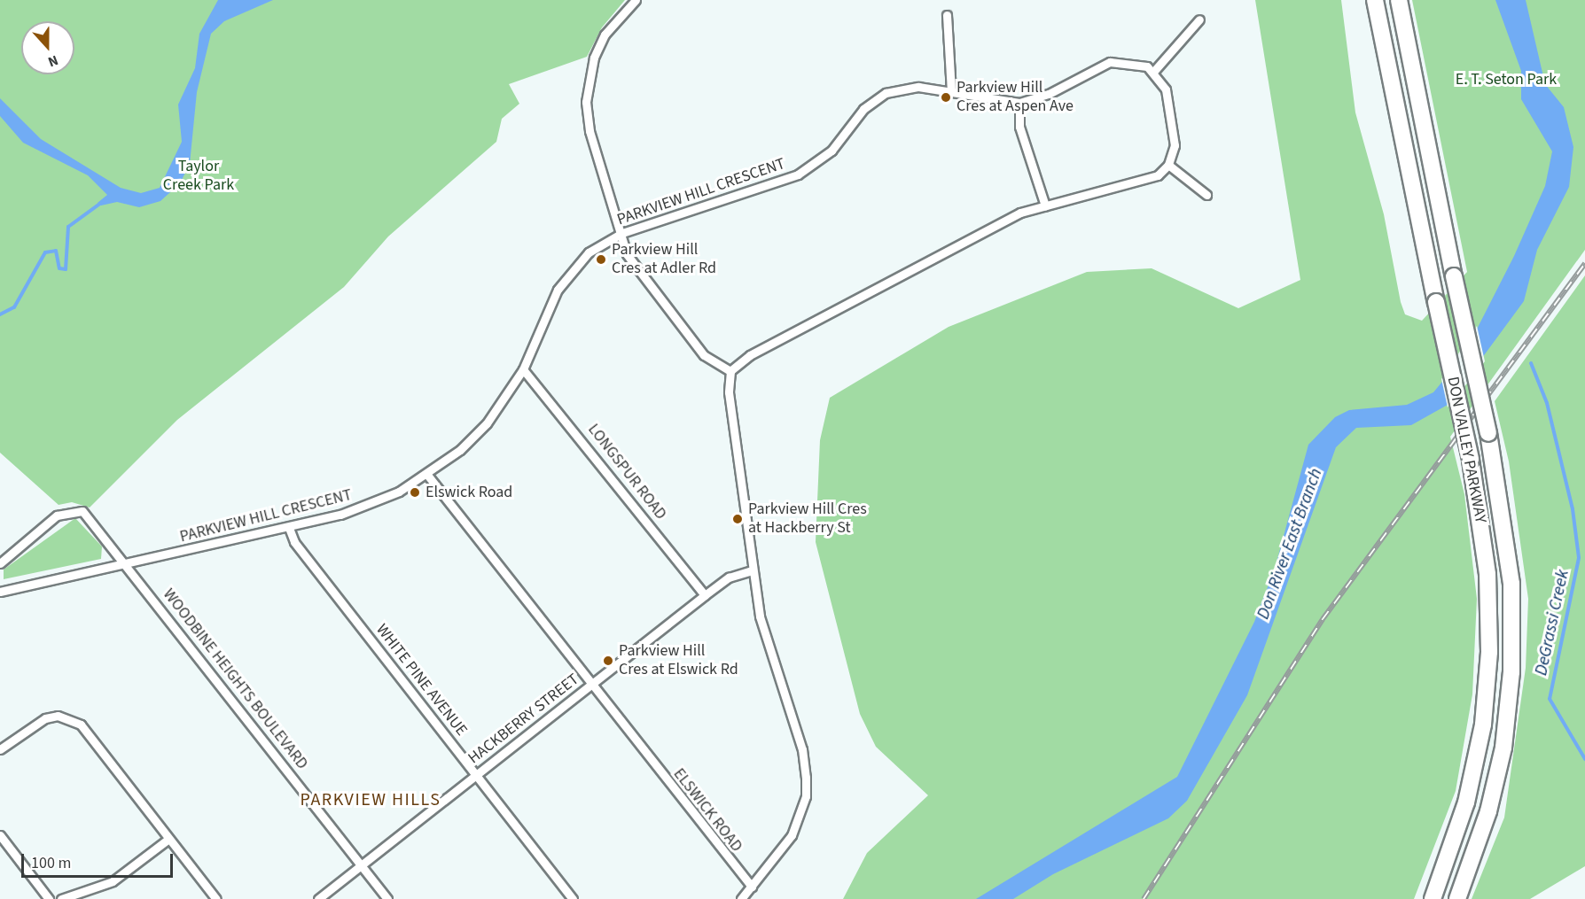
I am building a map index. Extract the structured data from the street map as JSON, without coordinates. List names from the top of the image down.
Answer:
{
  "streets": {
    "highway": ["DON VALLEY PARKWAY"],
    "street": [
      "PARKVIEW HILL CRESCENT",
      "LONGSPUR ROAD",
      "WOODBINE HEIGHTS BOULEVARD",
      "WHITE PINE AVENUE",
      "HACKBERRY STREET",
      "ELSWICK ROAD"
    ]
  },
  "crossings": [
    ["PARKVIEW HILL CRESCENT", "LONGSPUR ROAD"],
    ["PARKVIEW HILL CRESCENT", "WOODBINE HEIGHTS BOULEVARD"],
    ["PARKVIEW HILL CRESCENT", "WHITE PINE AVENUE"],
    ["PARKVIEW HILL CRESCENT", "ELSWICK ROAD"],
    ["LONGSPUR ROAD", "HACKBERRY STREET"],
    ["WOODBINE HEIGHTS BOULEVARD", "HACKBERRY STREET"],
    ["WHITE PINE AVENUE", "HACKBERRY STREET"],
    ["HACKBERRY STREET", "ELSWICK ROAD"]
  ],
  "districts": ["PARKVIEW HILLS"],
  "water": ["Don River East Branch", "DeGrassi Creek"],
  "parks": ["E. T. Seton Park", "Taylor Creek Park"],
  "places": [
    "Parkview Hill Cres at Aspen Ave",
    "Parkview Hill Cres at Adler Rd",
    "Elswick Road",
    "Parkview Hill Cres at Hackberry St",
    "Parkview Hill Cres at Elswick Rd"
  ],
  "scale_bar": "100 m",
  "north": "bottom"
}
